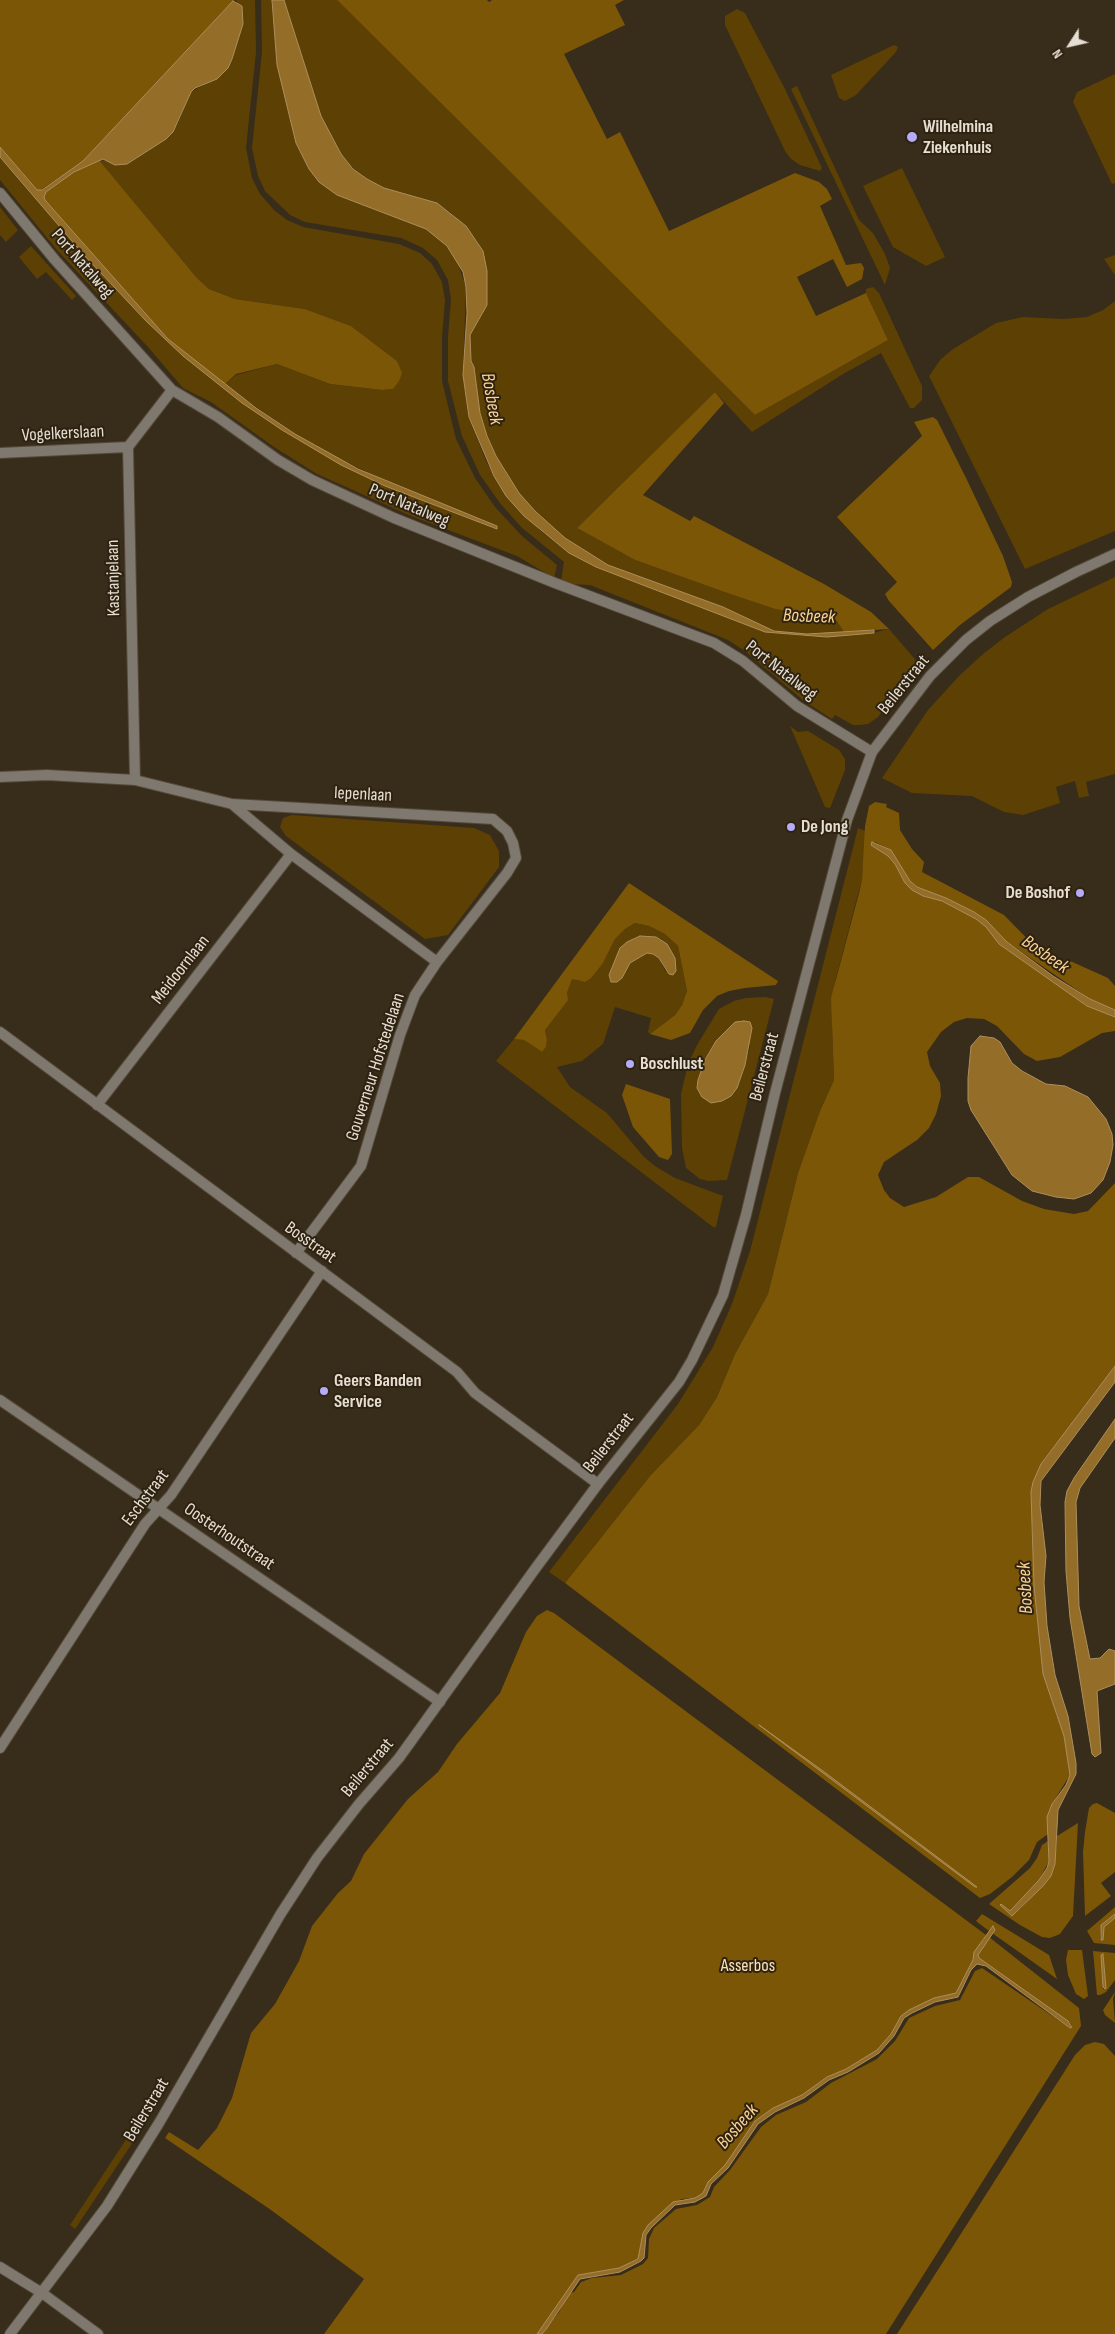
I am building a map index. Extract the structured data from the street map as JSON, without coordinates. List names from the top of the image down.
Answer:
{
  "streets": {
    "street": [
      "Port Natalweg",
      "Vogelkerslaan",
      "Kastanjelaan",
      "Beilerstraat",
      "Iepenlaan",
      "Meidoornlaan",
      "Gouverneur Hofstedelaan",
      "Bosstraat",
      "Eschstraat",
      "Oosterhoutstraat"
    ]
  },
  "crossings": [
    ["Port Natalweg", "Beilerstraat"],
    ["Vogelkerslaan", "Kastanjelaan"],
    ["Kastanjelaan", "Iepenlaan"],
    ["Beilerstraat", "Bosstraat"],
    ["Beilerstraat", "Oosterhoutstraat"],
    ["Iepenlaan", "Meidoornlaan"],
    ["Iepenlaan", "Gouverneur Hofstedelaan"],
    ["Meidoornlaan", "Bosstraat"],
    ["Gouverneur Hofstedelaan", "Bosstraat"],
    ["Bosstraat", "Eschstraat"],
    ["Eschstraat", "Oosterhoutstraat"]
  ],
  "water": ["Bosbeek"],
  "parks": ["Asserbos"],
  "places": [
    "Wilhelmina Ziekenhuis",
    "De Jong",
    "De Boshof",
    "Boschlust",
    "Geers Banden Service"
  ],
  "north": "bottom left"
}
